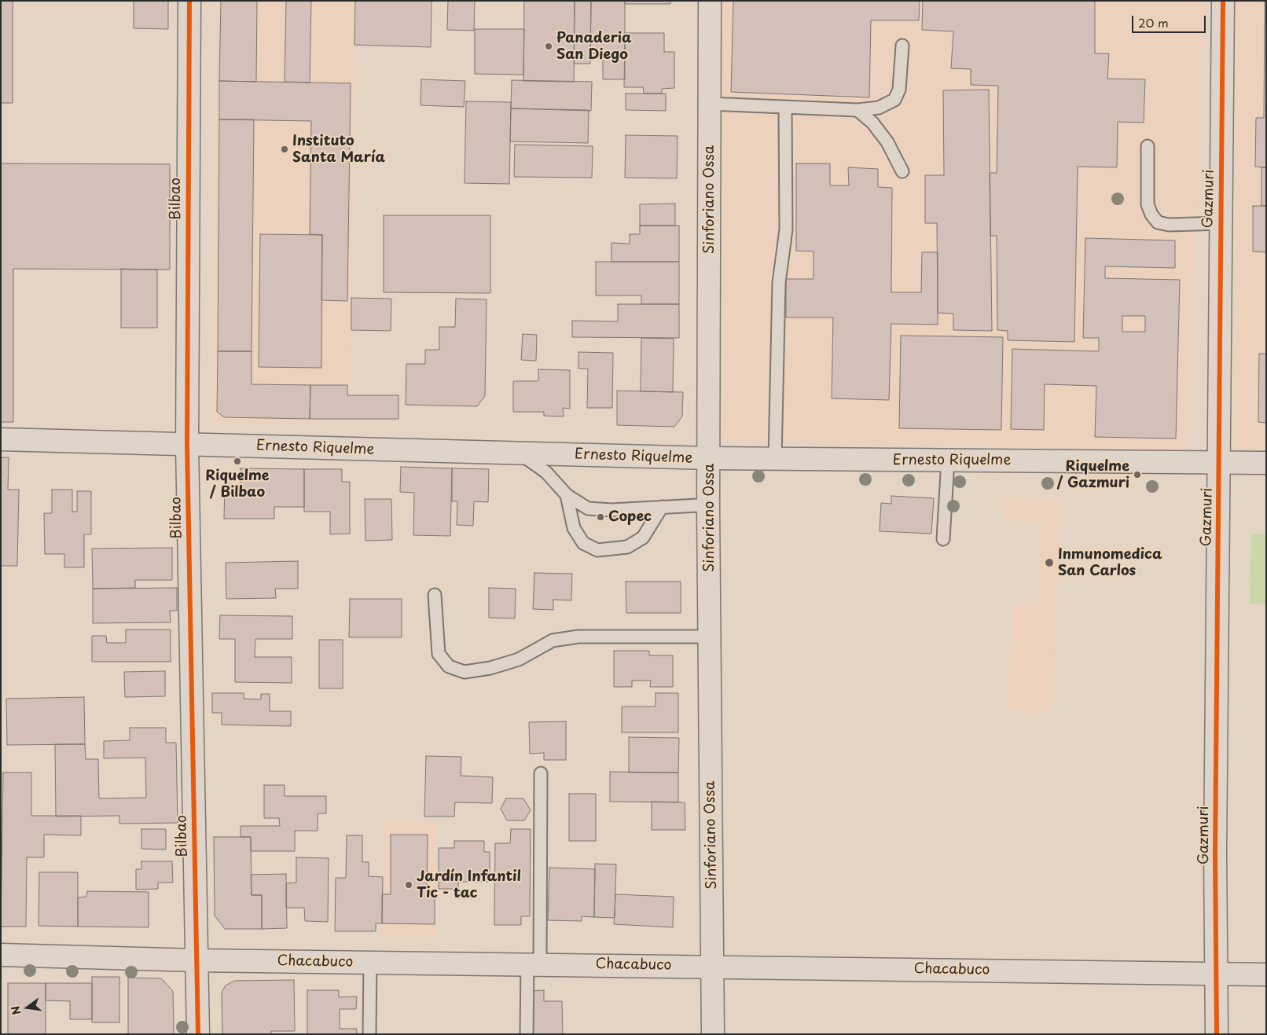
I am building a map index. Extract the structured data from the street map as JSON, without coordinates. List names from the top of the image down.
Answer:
{
  "streets": {
    "street": [
      "Bilbao",
      "Gazmuri",
      "Sinforiano Ossa",
      "Ernesto Riquelme",
      "Chacabuco"
    ]
  },
  "crossings": [
    ["Bilbao", "Ernesto Riquelme"],
    ["Bilbao", "Chacabuco"],
    ["Gazmuri", "Ernesto Riquelme"],
    ["Gazmuri", "Chacabuco"],
    ["Sinforiano Ossa", "Ernesto Riquelme"],
    ["Sinforiano Ossa", "Chacabuco"]
  ],
  "places": [
    "Panaderia San Diego",
    "Instituto Santa María",
    "Riquelme / Bilbao",
    "Riquelme / Gazmuri",
    "Copec",
    "Inmunomedica San Carlos",
    "Jardín Infantil Tic - tac"
  ],
  "scale_bar": "20 m",
  "north": "left"
}
